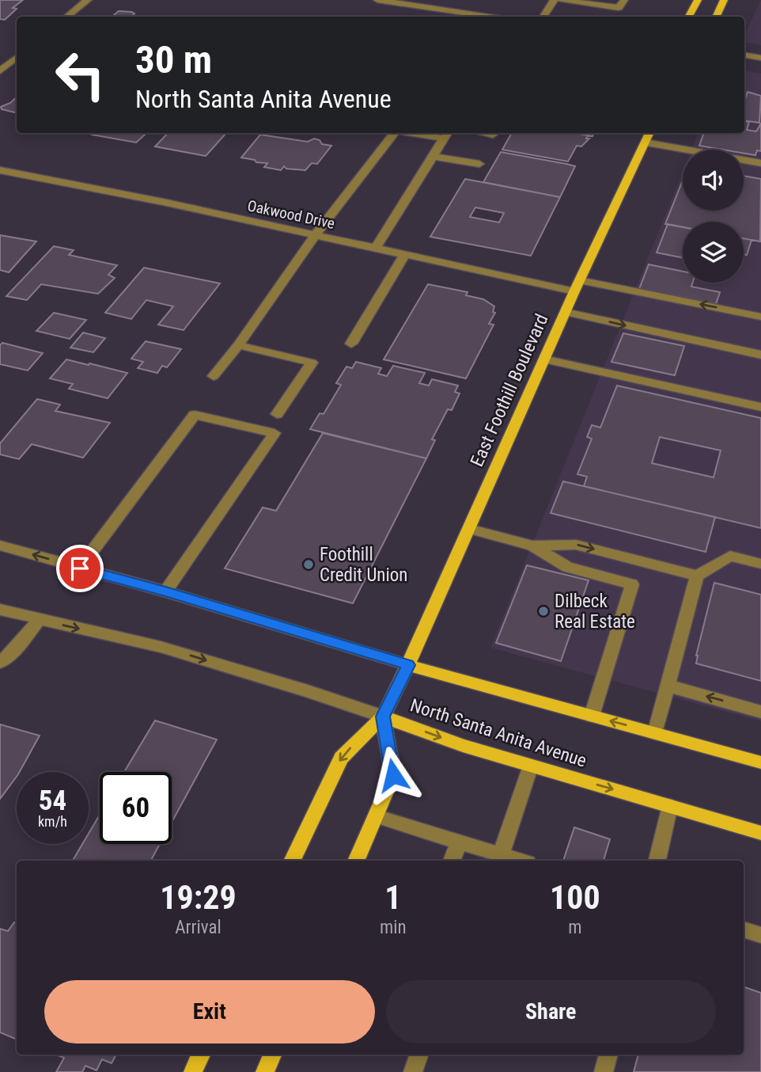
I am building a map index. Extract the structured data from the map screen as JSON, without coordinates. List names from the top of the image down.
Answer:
{
  "streets": {
    "main road": ["East Foothill Boulevard", "North Santa Anita Avenue"],
    "street": ["Oakwood Drive"]
  },
  "crossings": [
    ["Oakwood Drive", "East Foothill Boulevard"],
    ["East Foothill Boulevard", "North Santa Anita Avenue"]
  ],
  "places": ["Foothill Credit Union", "Dilbeck Real Estate"],
  "page": {
    "turn": ["30 m", "North Santa Anita Avenue"],
    "speed": "54 km/h",
    "limit": "60",
    "eta": [
      "19:29",
      "Arrival",
      "1",
      "min",
      "100",
      "m"
    ],
    "buttons": ["Exit", "Share"]
  }
}
